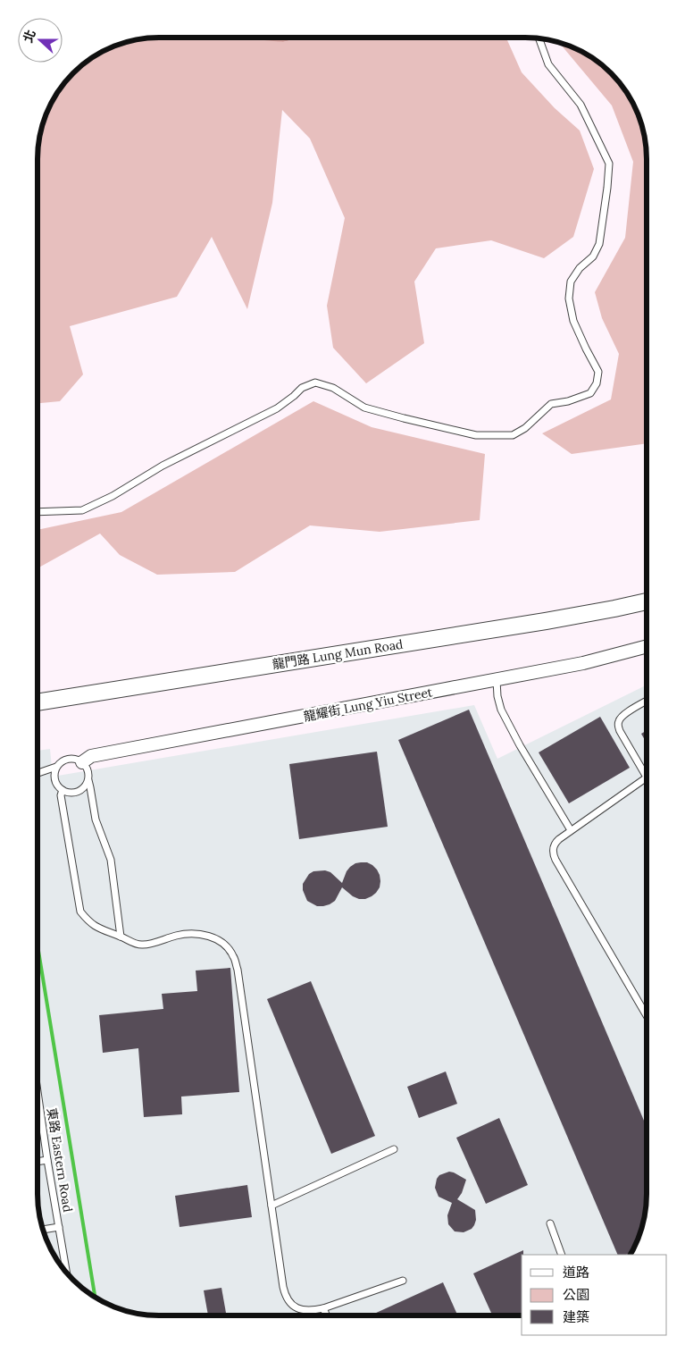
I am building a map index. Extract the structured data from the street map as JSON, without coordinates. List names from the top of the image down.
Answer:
{
  "streets": {
    "street": ["龍門路 Lung Mun Road", "龍耀街 Lung Yiu Street"],
    "lane": ["東路 Eastern Road"]
  },
  "legend": ["道路", "公園", "建築"],
  "north": "left"
}
